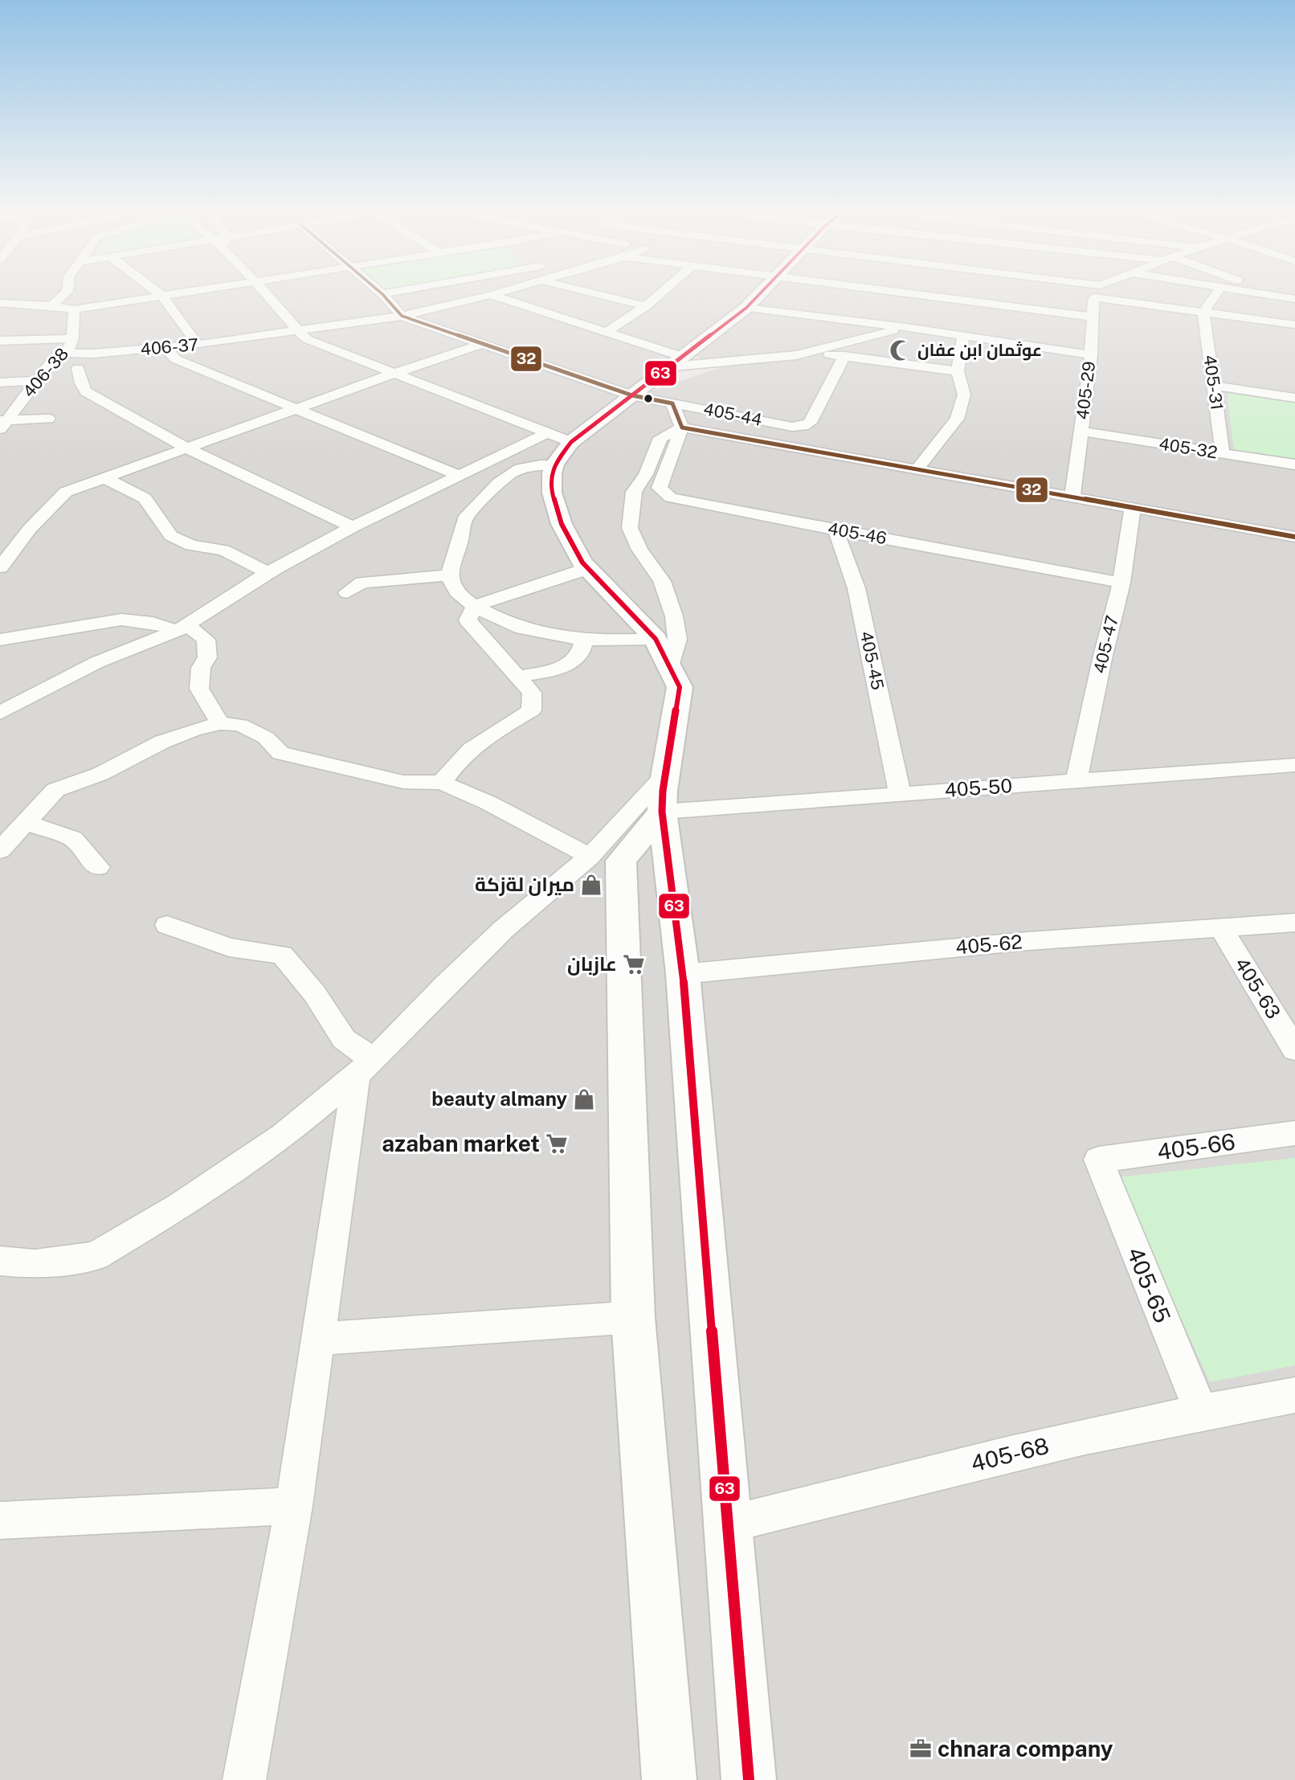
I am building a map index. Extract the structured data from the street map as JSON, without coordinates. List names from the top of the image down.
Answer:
{
  "streets": {
    "street": [
      "406-37",
      "406-38",
      "405-31",
      "405-29",
      "405-44",
      "405-32",
      "405-46",
      "405-47",
      "405-45",
      "405-50",
      "405-62",
      "405-63",
      "405-66",
      "405-65",
      "405-68"
    ]
  },
  "crossings": [
    ["406-37", "406-38"],
    ["406-37", "405-44"],
    ["405-31", "405-32"],
    ["405-29", "405-32"],
    ["405-46", "405-47"],
    ["405-46", "405-45"],
    ["405-47", "405-50"],
    ["405-45", "405-50"],
    ["405-62", "405-63"],
    ["405-66", "405-65"],
    ["405-65", "405-68"]
  ],
  "places": {
    "mosque": ["عوثمان ابن عفان"],
    "shop": ["ميران لةزكة", "beauty almany"],
    "supermarket": ["عازبان", "azaban market"],
    "office": ["chnara company"]
  },
  "lines": ["transit line 32", "transit line 63"]
}
